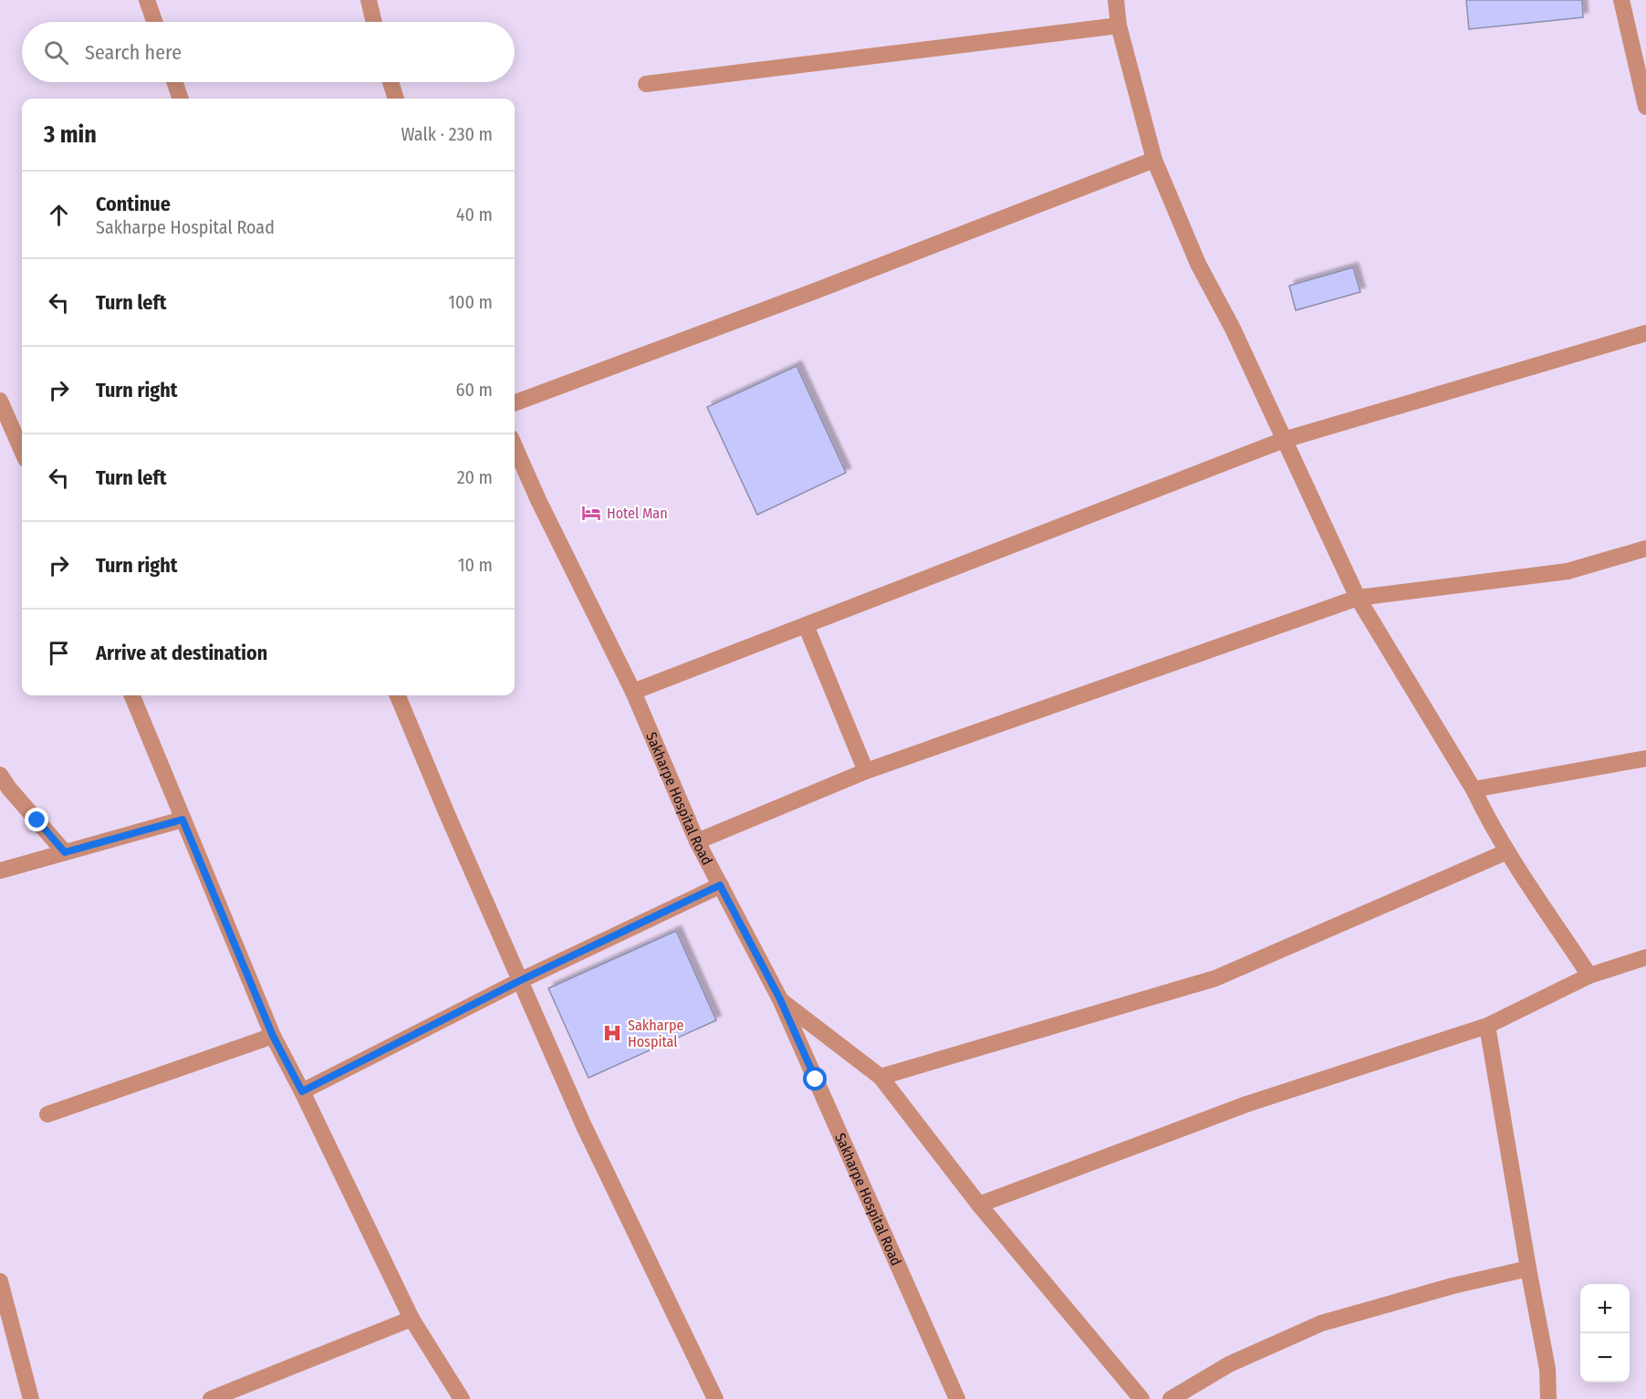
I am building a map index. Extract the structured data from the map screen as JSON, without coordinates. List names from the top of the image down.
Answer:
{
  "streets": {
    "street": ["Sakharpe Hospital Road"]
  },
  "places": {
    "hotel": ["Hotel Man"],
    "hospital": ["Sakharpe Hospital"]
  },
  "page": {
    "search": "Search here",
    "heading": ["3 min", "Walk · 230 m"],
    "list": [
      ["Continue", "Sakharpe Hospital Road", "40 m"],
      ["Turn left", "100 m"],
      ["Turn right", "60 m"],
      ["Turn left", "20 m"],
      ["Turn right", "10 m"],
      "Arrive at destination"
    ],
    "map_buttons": ["+", "−"]
  }
}
